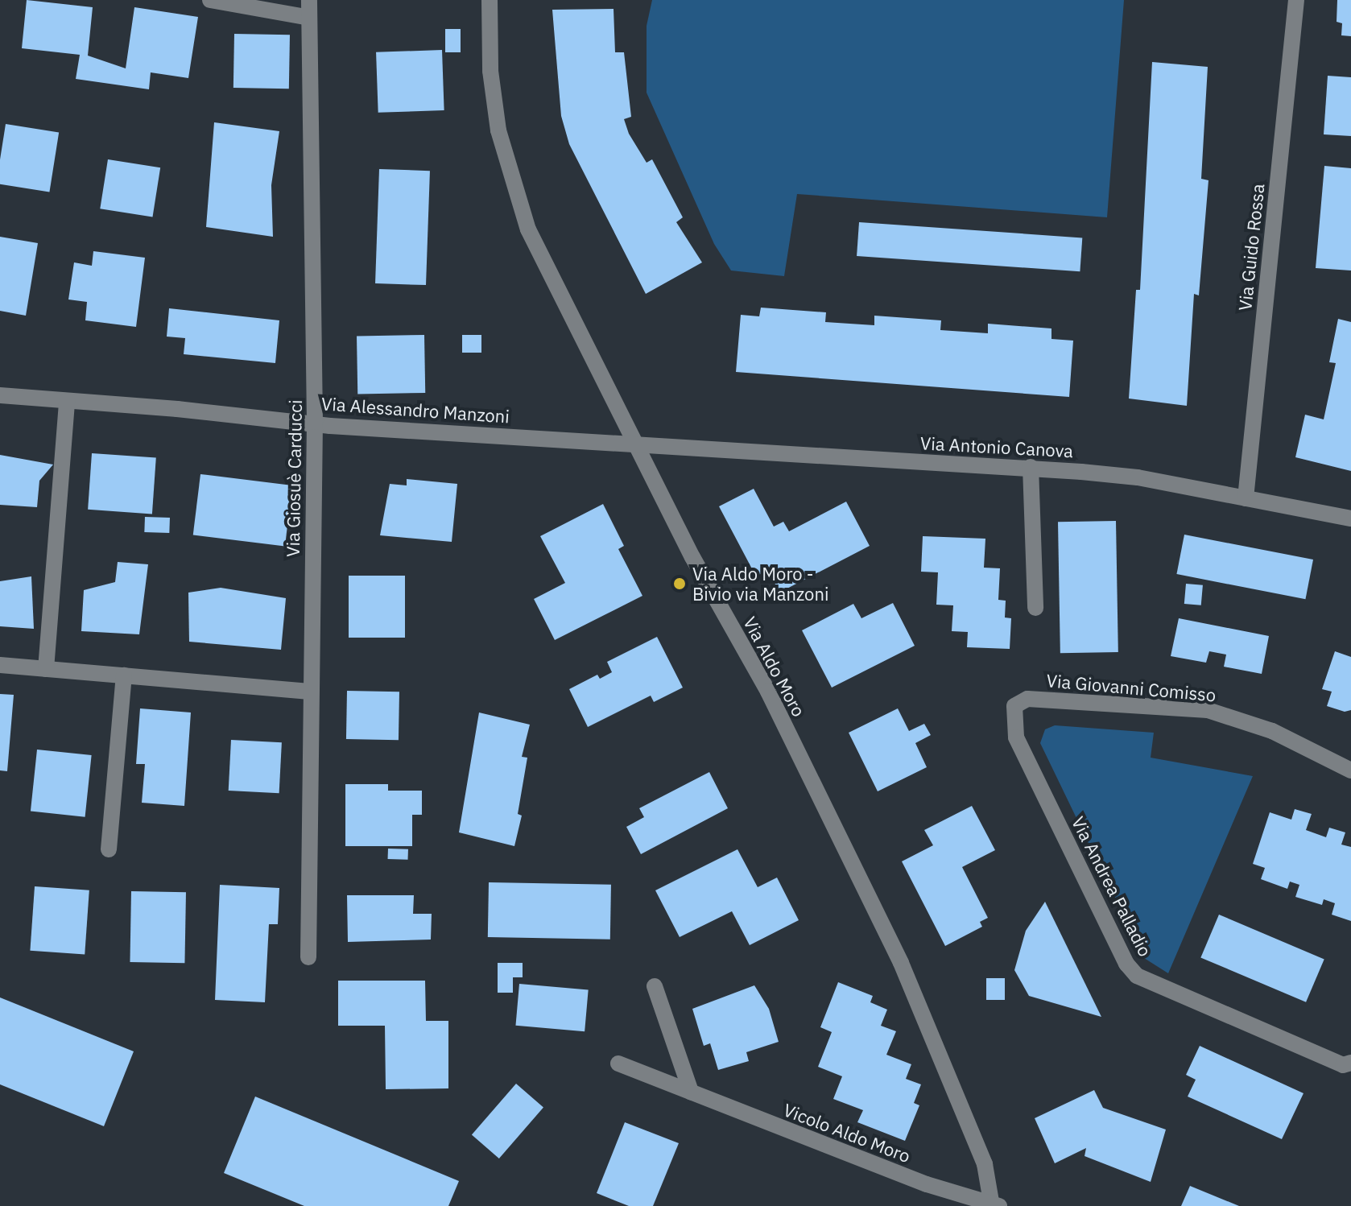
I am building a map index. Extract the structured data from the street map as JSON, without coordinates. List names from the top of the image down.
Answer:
{
  "streets": {
    "street": [
      "Via Guido Rossa",
      "Via Alessandro Manzoni",
      "Via Antonio Canova",
      "Via Giosuè Carducci",
      "Via Aldo Moro",
      "Via Giovanni Comisso",
      "Via Andrea Palladio",
      "Vicolo Aldo Moro"
    ]
  },
  "crossings": [
    ["Via Guido Rossa", "Via Antonio Canova"],
    ["Via Alessandro Manzoni", "Via Antonio Canova"],
    ["Via Alessandro Manzoni", "Via Giosuè Carducci"],
    ["Via Alessandro Manzoni", "Via Aldo Moro"],
    ["Via Antonio Canova", "Via Aldo Moro"],
    ["Via Aldo Moro", "Vicolo Aldo Moro"],
    ["Via Giovanni Comisso", "Via Andrea Palladio"]
  ],
  "places": ["Via Aldo Moro - Bivio via Manzoni"]
}
